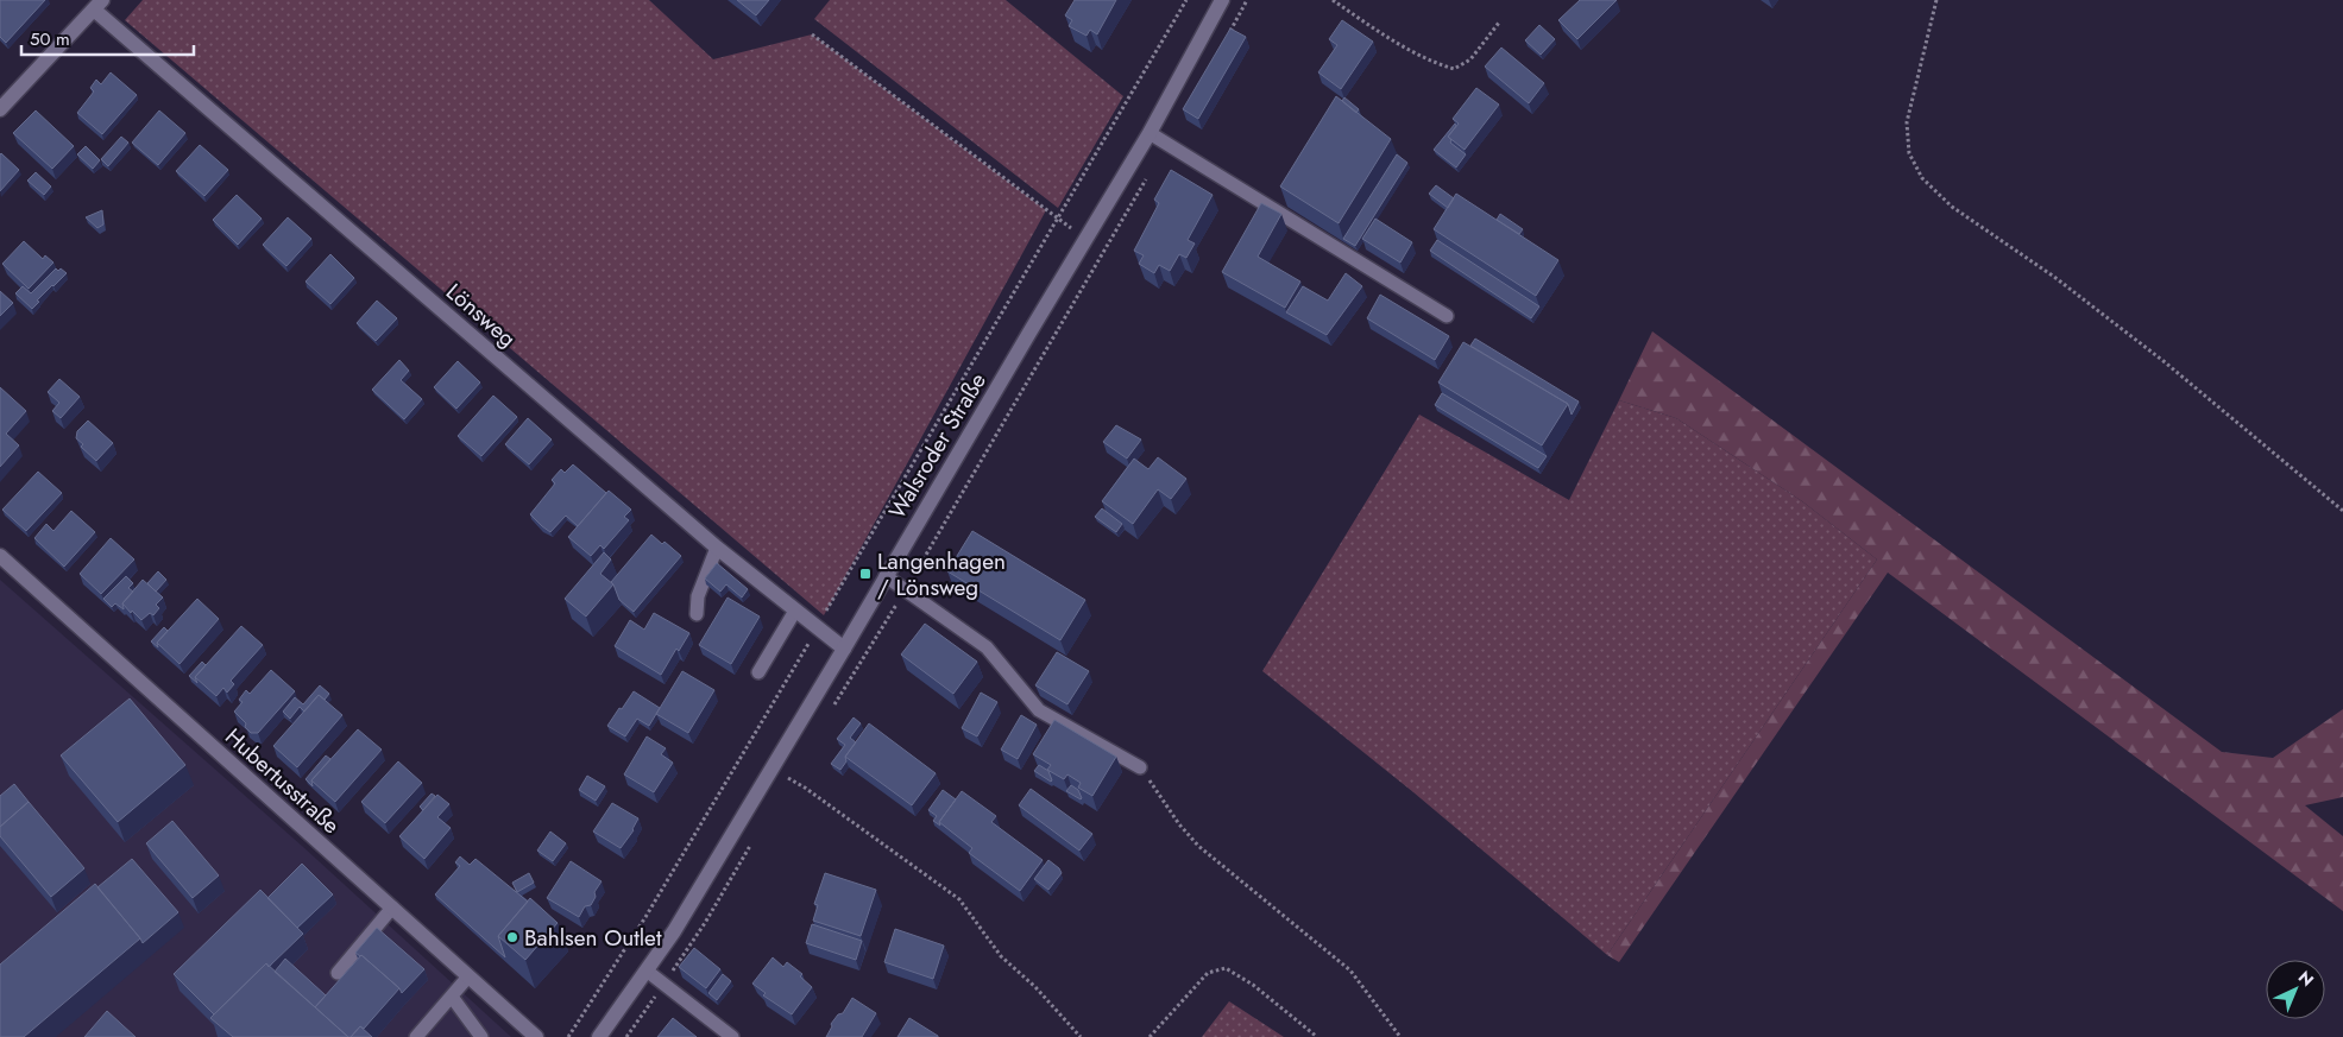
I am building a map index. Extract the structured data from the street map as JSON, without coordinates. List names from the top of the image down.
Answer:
{
  "streets": {
    "street": ["Lönsweg", "Walsroder Straße", "Hubertusstraße"]
  },
  "crossings": [
    ["Lönsweg", "Walsroder Straße"]
  ],
  "places": {
    "transit": ["Langenhagen / Lönsweg"],
    "other": ["Bahlsen Outlet"]
  },
  "scale_bar": "50 m",
  "north": "top right"
}
